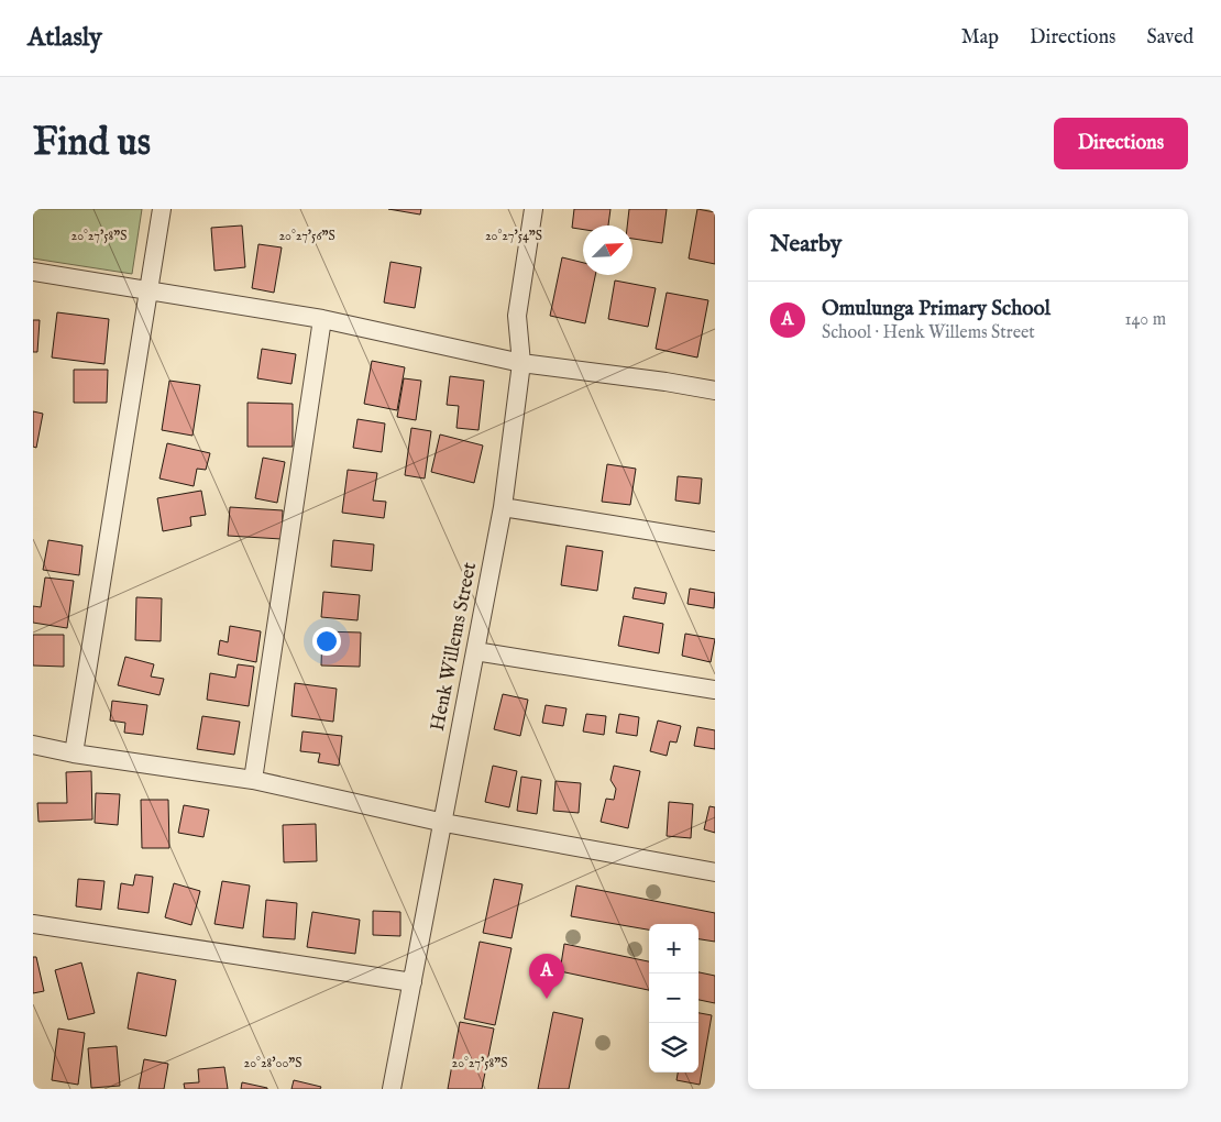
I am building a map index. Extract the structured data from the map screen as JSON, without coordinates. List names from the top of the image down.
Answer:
{
  "streets": {
    "street": ["Henk Willems Street"]
  },
  "north": "top right",
  "page": {
    "header": "Atlasly",
    "nav": ["Map", "Directions", "Saved"],
    "buttons": "Directions",
    "title": "Find us",
    "heading": "Nearby",
    "list": [
      {
        "mark": "A",
        "name": "Omulunga Primary School",
        "note": "School · Henk Willems Street",
        "value": "140 m"
      }
    ],
    "map_buttons": ["+", "−"],
    "pins": "A"
  },
  "coordinates": [
    "20°27'54\"S",
    "20°27'58\"S",
    "20°27'56\"S",
    "20°28'00\"S"
  ]
}
